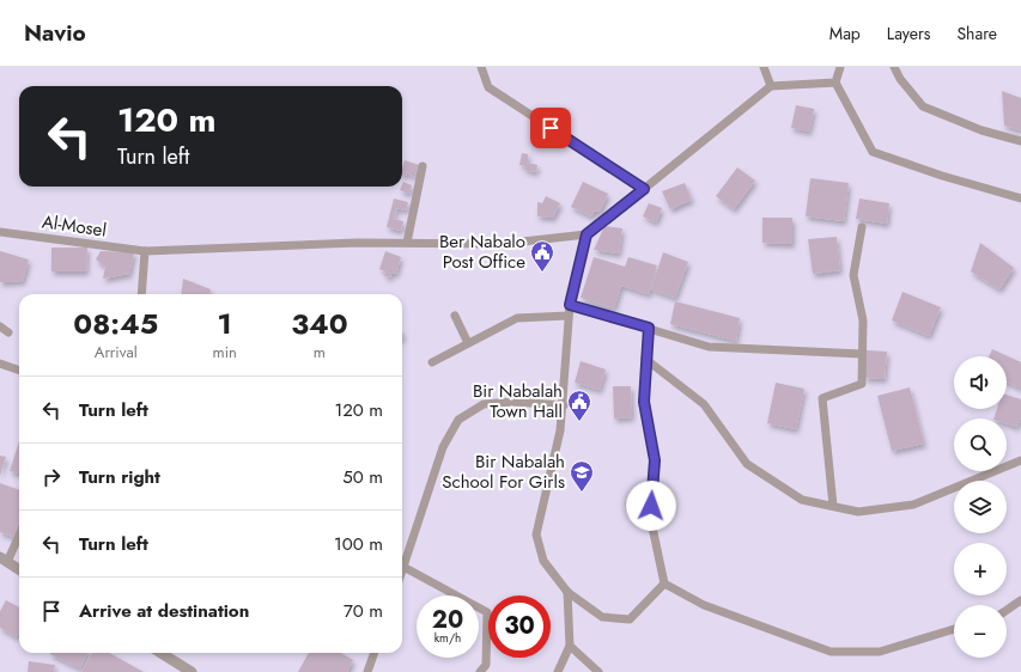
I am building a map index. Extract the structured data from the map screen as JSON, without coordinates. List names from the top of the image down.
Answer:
{
  "streets": {
    "street": ["Al-Mosel"]
  },
  "places": {
    "public building": ["Ber Nabalo Post Office", "Bir Nabalah Town Hall"],
    "school or university": ["Bir Nabalah School For Girls"]
  },
  "page": {
    "header": "Navio",
    "nav": ["Map", "Layers", "Share"],
    "turn": ["120 m", "Turn left"],
    "eta": [
      "08:45",
      "Arrival",
      "1",
      "min",
      "340",
      "m"
    ],
    "map_buttons": ["+", "−"],
    "list": [
      {
        "name": "Turn left",
        "value": "120 m"
      },
      {
        "name": "Turn right",
        "value": "50 m"
      },
      {
        "name": "Turn left",
        "value": "100 m"
      },
      {
        "name": "Arrive at destination",
        "value": "70 m"
      }
    ],
    "speed": "20 km/h",
    "limit": "30"
  }
}
